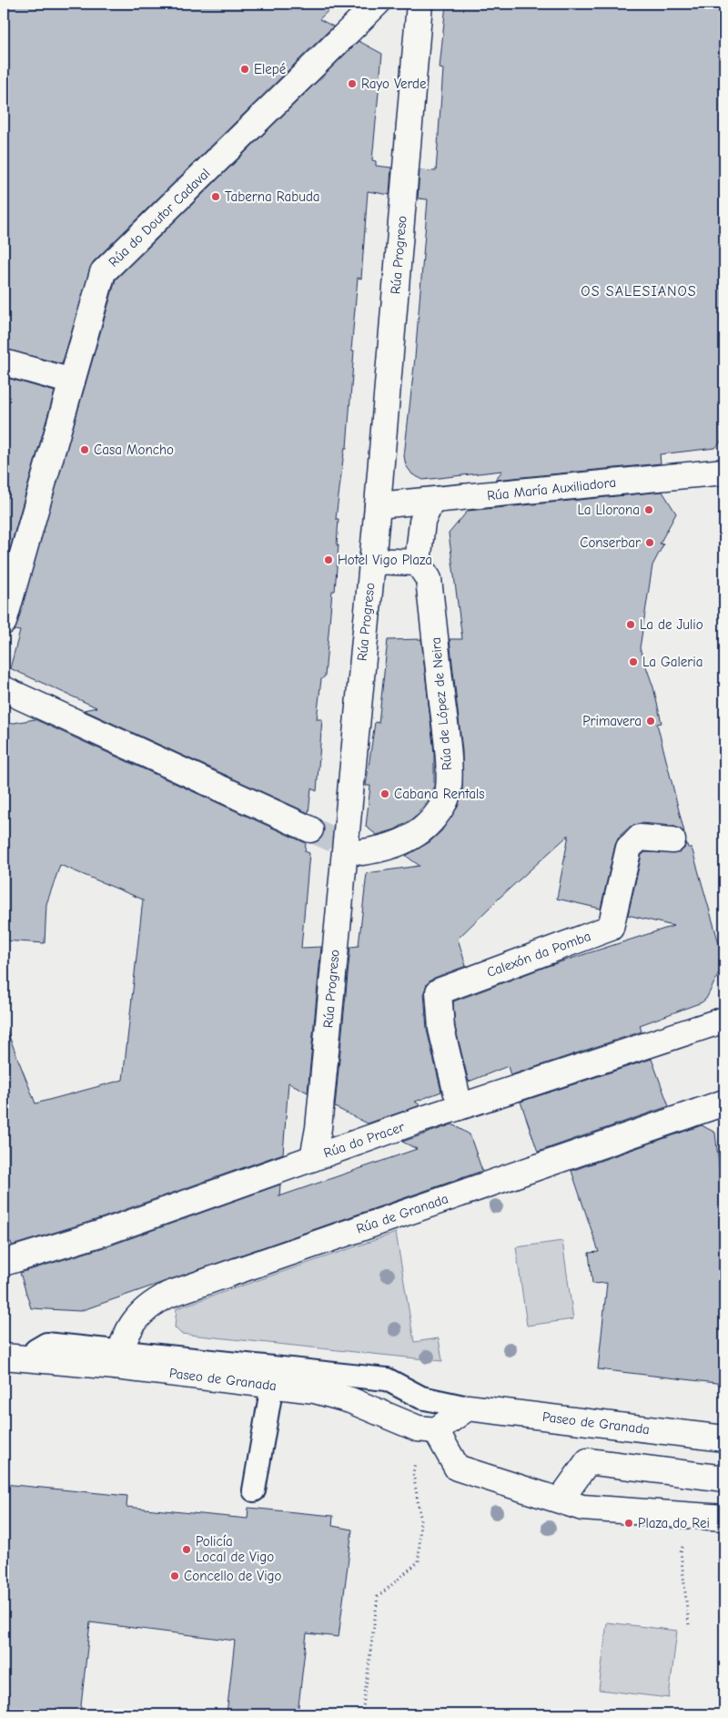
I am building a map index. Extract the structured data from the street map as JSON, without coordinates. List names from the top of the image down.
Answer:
{
  "streets": {
    "street": [
      "Rúa do Doutor Cadaval",
      "Rúa Progreso",
      "Rúa María Auxiliadora",
      "Rúa de López de Neira",
      "Calexón da Pomba",
      "Rúa do Pracer",
      "Rúa de Granada",
      "Paseo de Granada"
    ]
  },
  "crossings": [
    ["Rúa Progreso", "Rúa María Auxiliadora"],
    ["Rúa Progreso", "Rúa do Pracer"],
    ["Rúa de Granada", "Paseo de Granada"]
  ],
  "districts": ["OS SALESIANOS"],
  "places": [
    "Elepé",
    "Rayo Verde",
    "Taberna Rabuda",
    "Casa Moncho",
    "La Llorona",
    "Conserbar",
    "Hotel Vigo Plaza",
    "La de Julio",
    "La Galeria",
    "Primavera",
    "Cabana Rentals",
    "Plaza do Rei",
    "Policía Local de Vigo",
    "Concello de Vigo"
  ]
}
